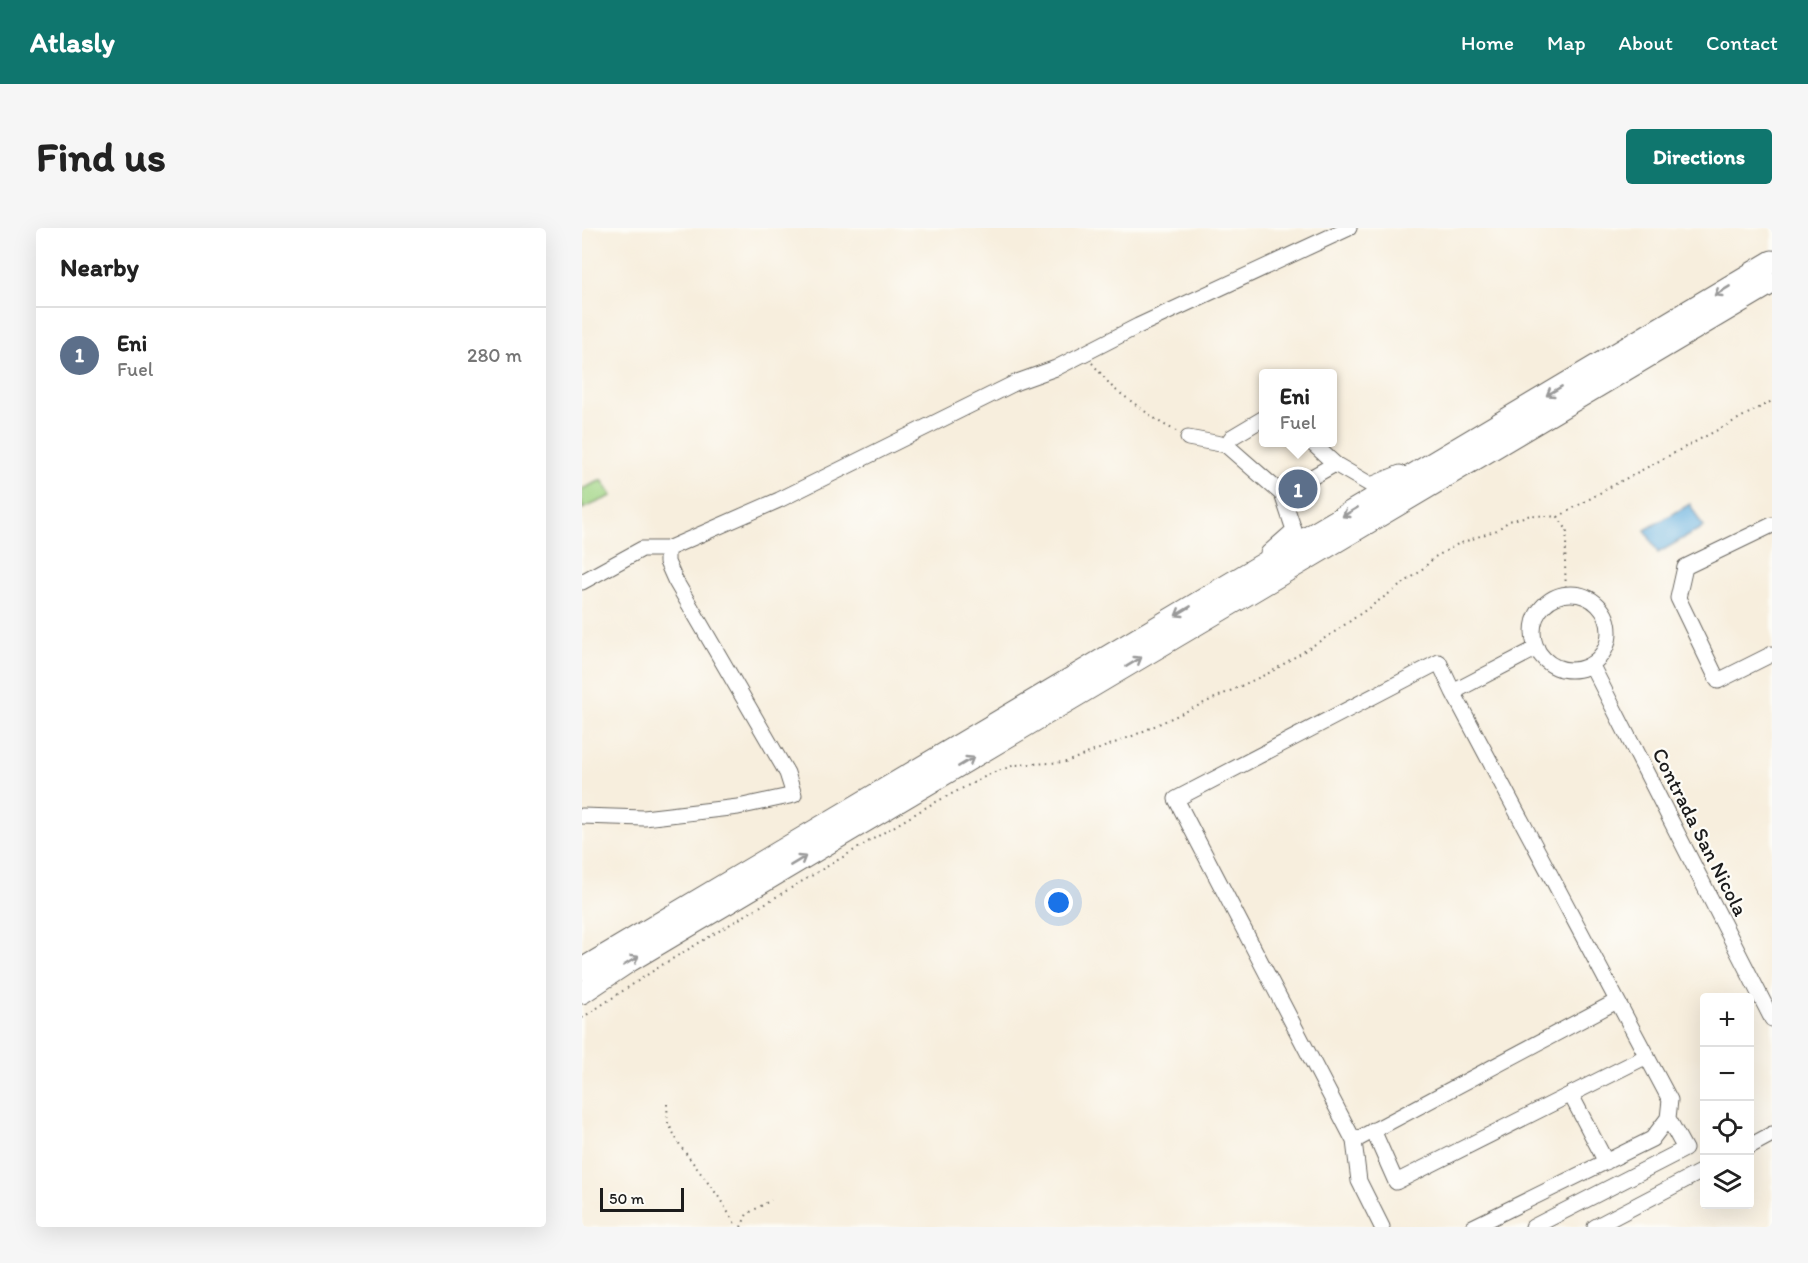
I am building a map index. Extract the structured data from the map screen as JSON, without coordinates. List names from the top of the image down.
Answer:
{
  "streets": {
    "street": ["Contrada San Nicola"]
  },
  "scale_bar": "50 m",
  "page": {
    "header": "Atlasly",
    "nav": [
      "Home",
      "Map",
      "About",
      "Contact"
    ],
    "buttons": "Directions",
    "title": "Find us",
    "heading": "Nearby",
    "list": [
      {
        "mark": "1",
        "name": "Eni",
        "note": "Fuel",
        "value": "280 m"
      }
    ],
    "popup": ["Eni", "Fuel"],
    "pins": "1",
    "map_buttons": ["+", "−"],
    "scale": "50 m"
  }
}
